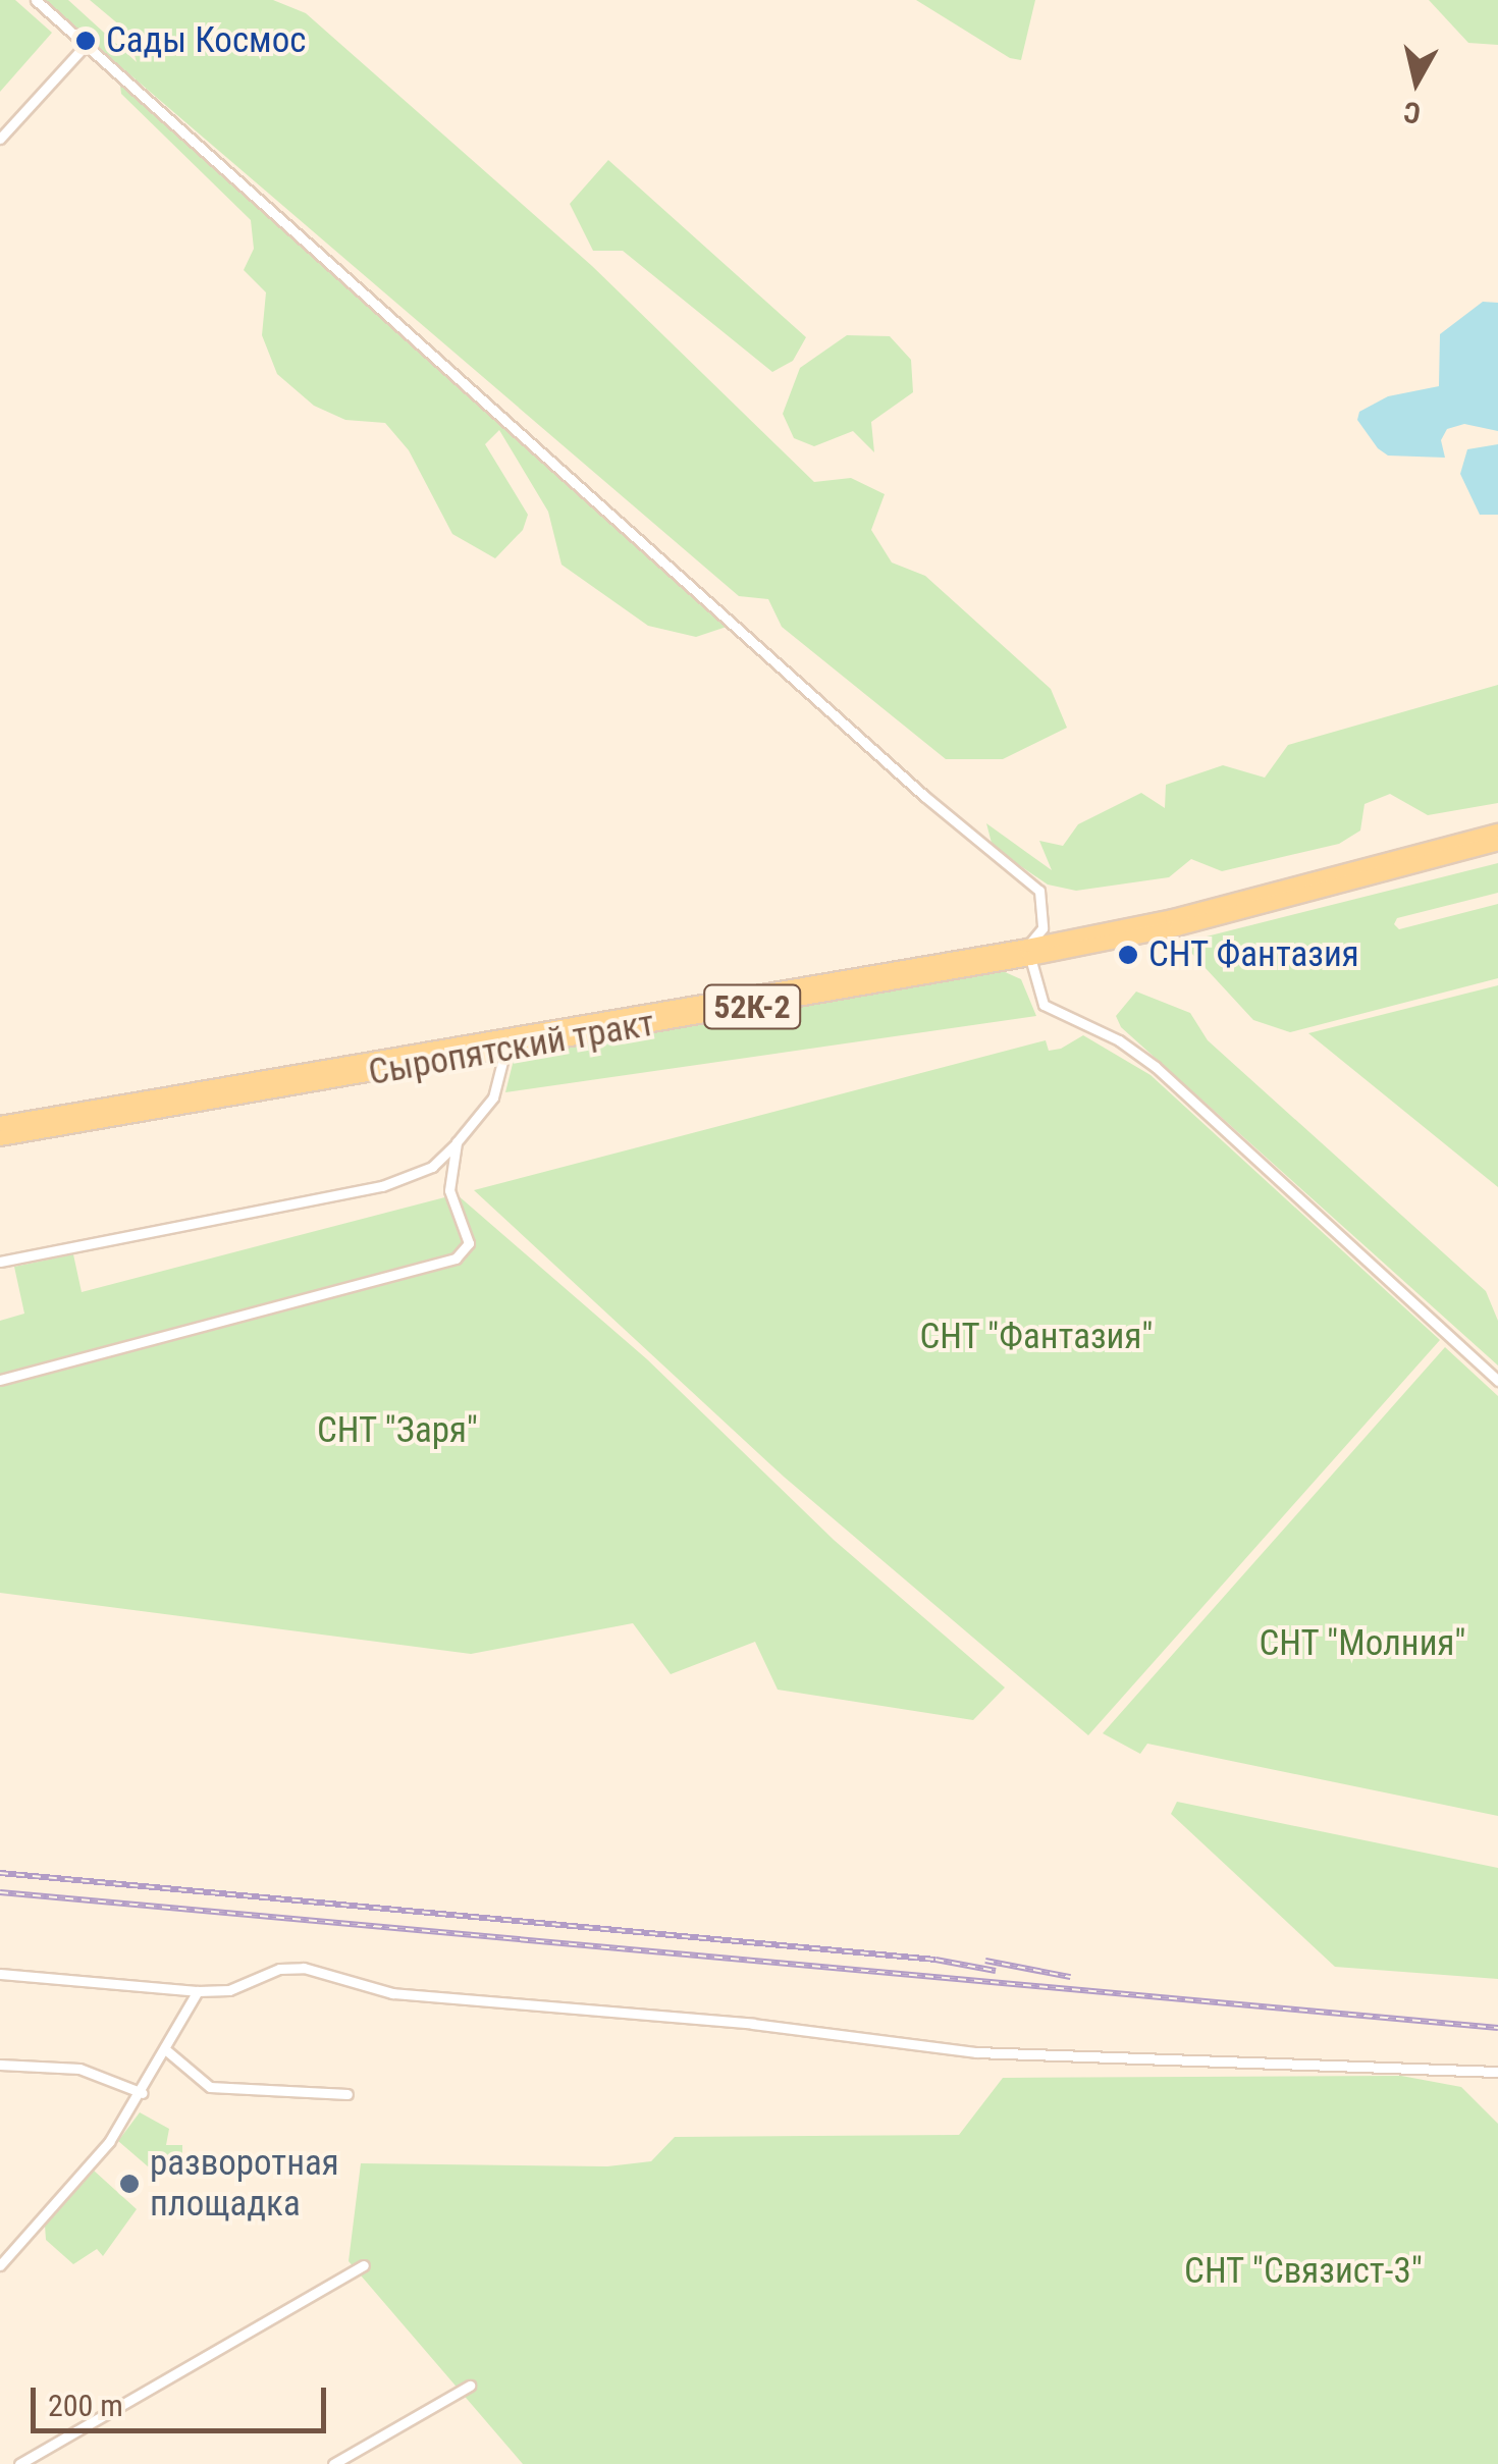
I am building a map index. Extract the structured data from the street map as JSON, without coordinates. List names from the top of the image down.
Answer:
{
  "streets": {
    "main road": ["52К-2", "Сыропятский тракт"]
  },
  "parks": [
    "СНТ \"Фантазия\"",
    "СНТ \"Заря\"",
    "СНТ \"Молния\"",
    "СНТ \"Связист-3\""
  ],
  "places": ["Сады Космос", "СНТ Фантазия", "разворотная площадка"],
  "scale_bar": "200 m",
  "north": "bottom"
}
